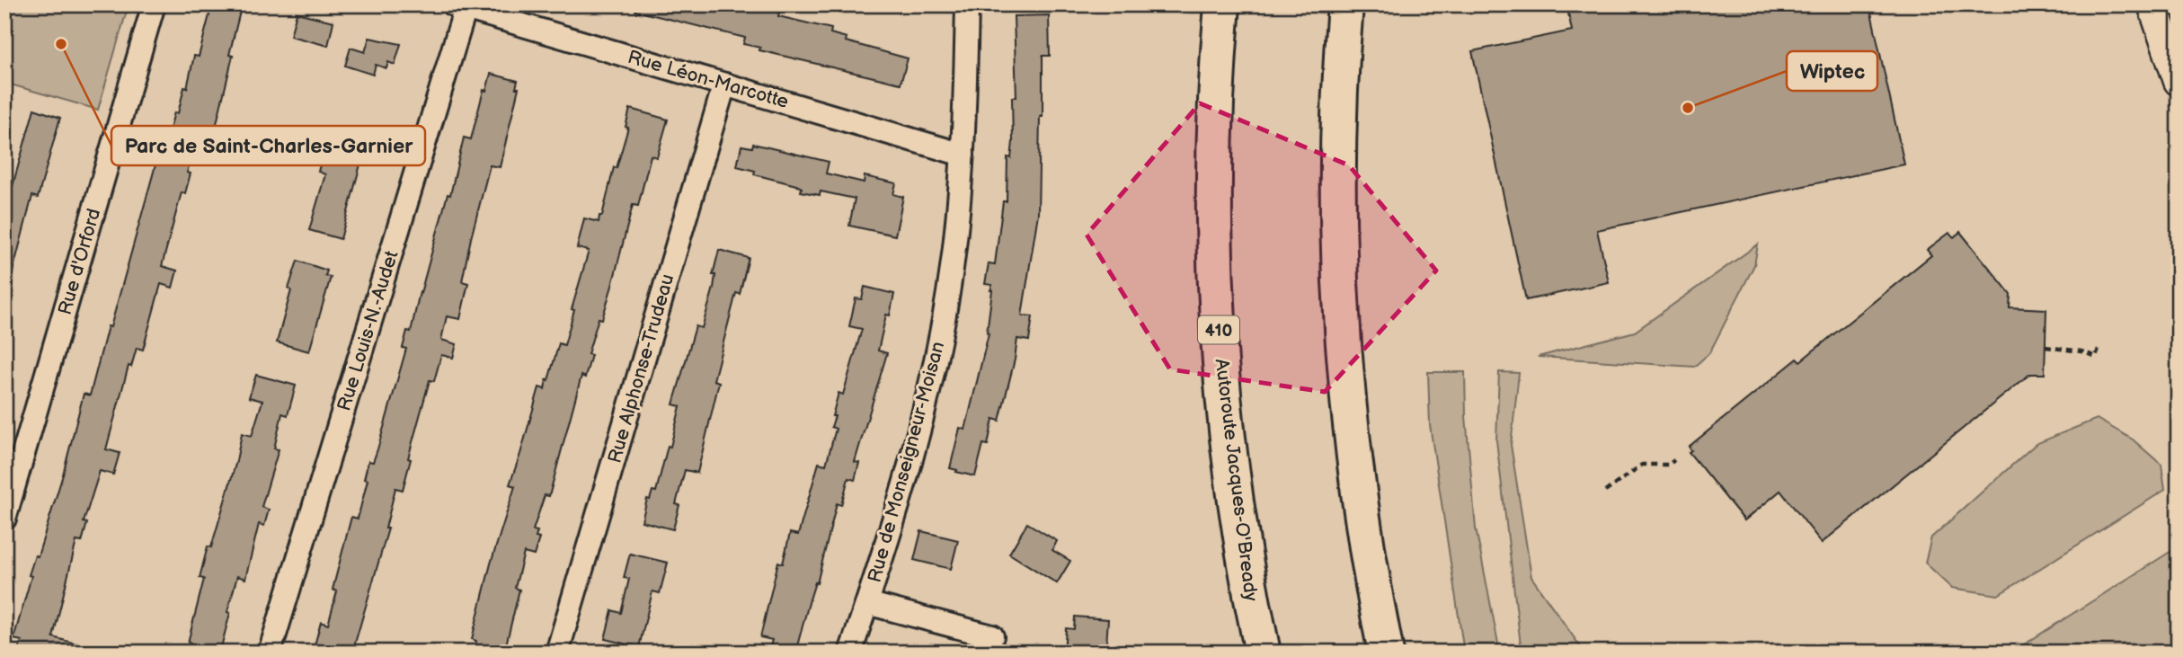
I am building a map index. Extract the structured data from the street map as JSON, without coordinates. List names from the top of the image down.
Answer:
{
  "streets": {
    "highway": ["410", "Autoroute Jacques-O'Bready"],
    "street": [
      "Rue Léon-Marcotte",
      "Rue d'Orford",
      "Rue Louis-N.-Audet",
      "Rue Alphonse-Trudeau",
      "Rue de Monseigneur-Moisan"
    ]
  },
  "crossings": [
    ["Rue Léon-Marcotte", "Rue Louis-N.-Audet"],
    ["Rue Léon-Marcotte", "Rue Alphonse-Trudeau"],
    ["Rue Léon-Marcotte", "Rue de Monseigneur-Moisan"]
  ],
  "places": ["Parc de Saint-Charles-Garnier", "Wiptec"]
}
